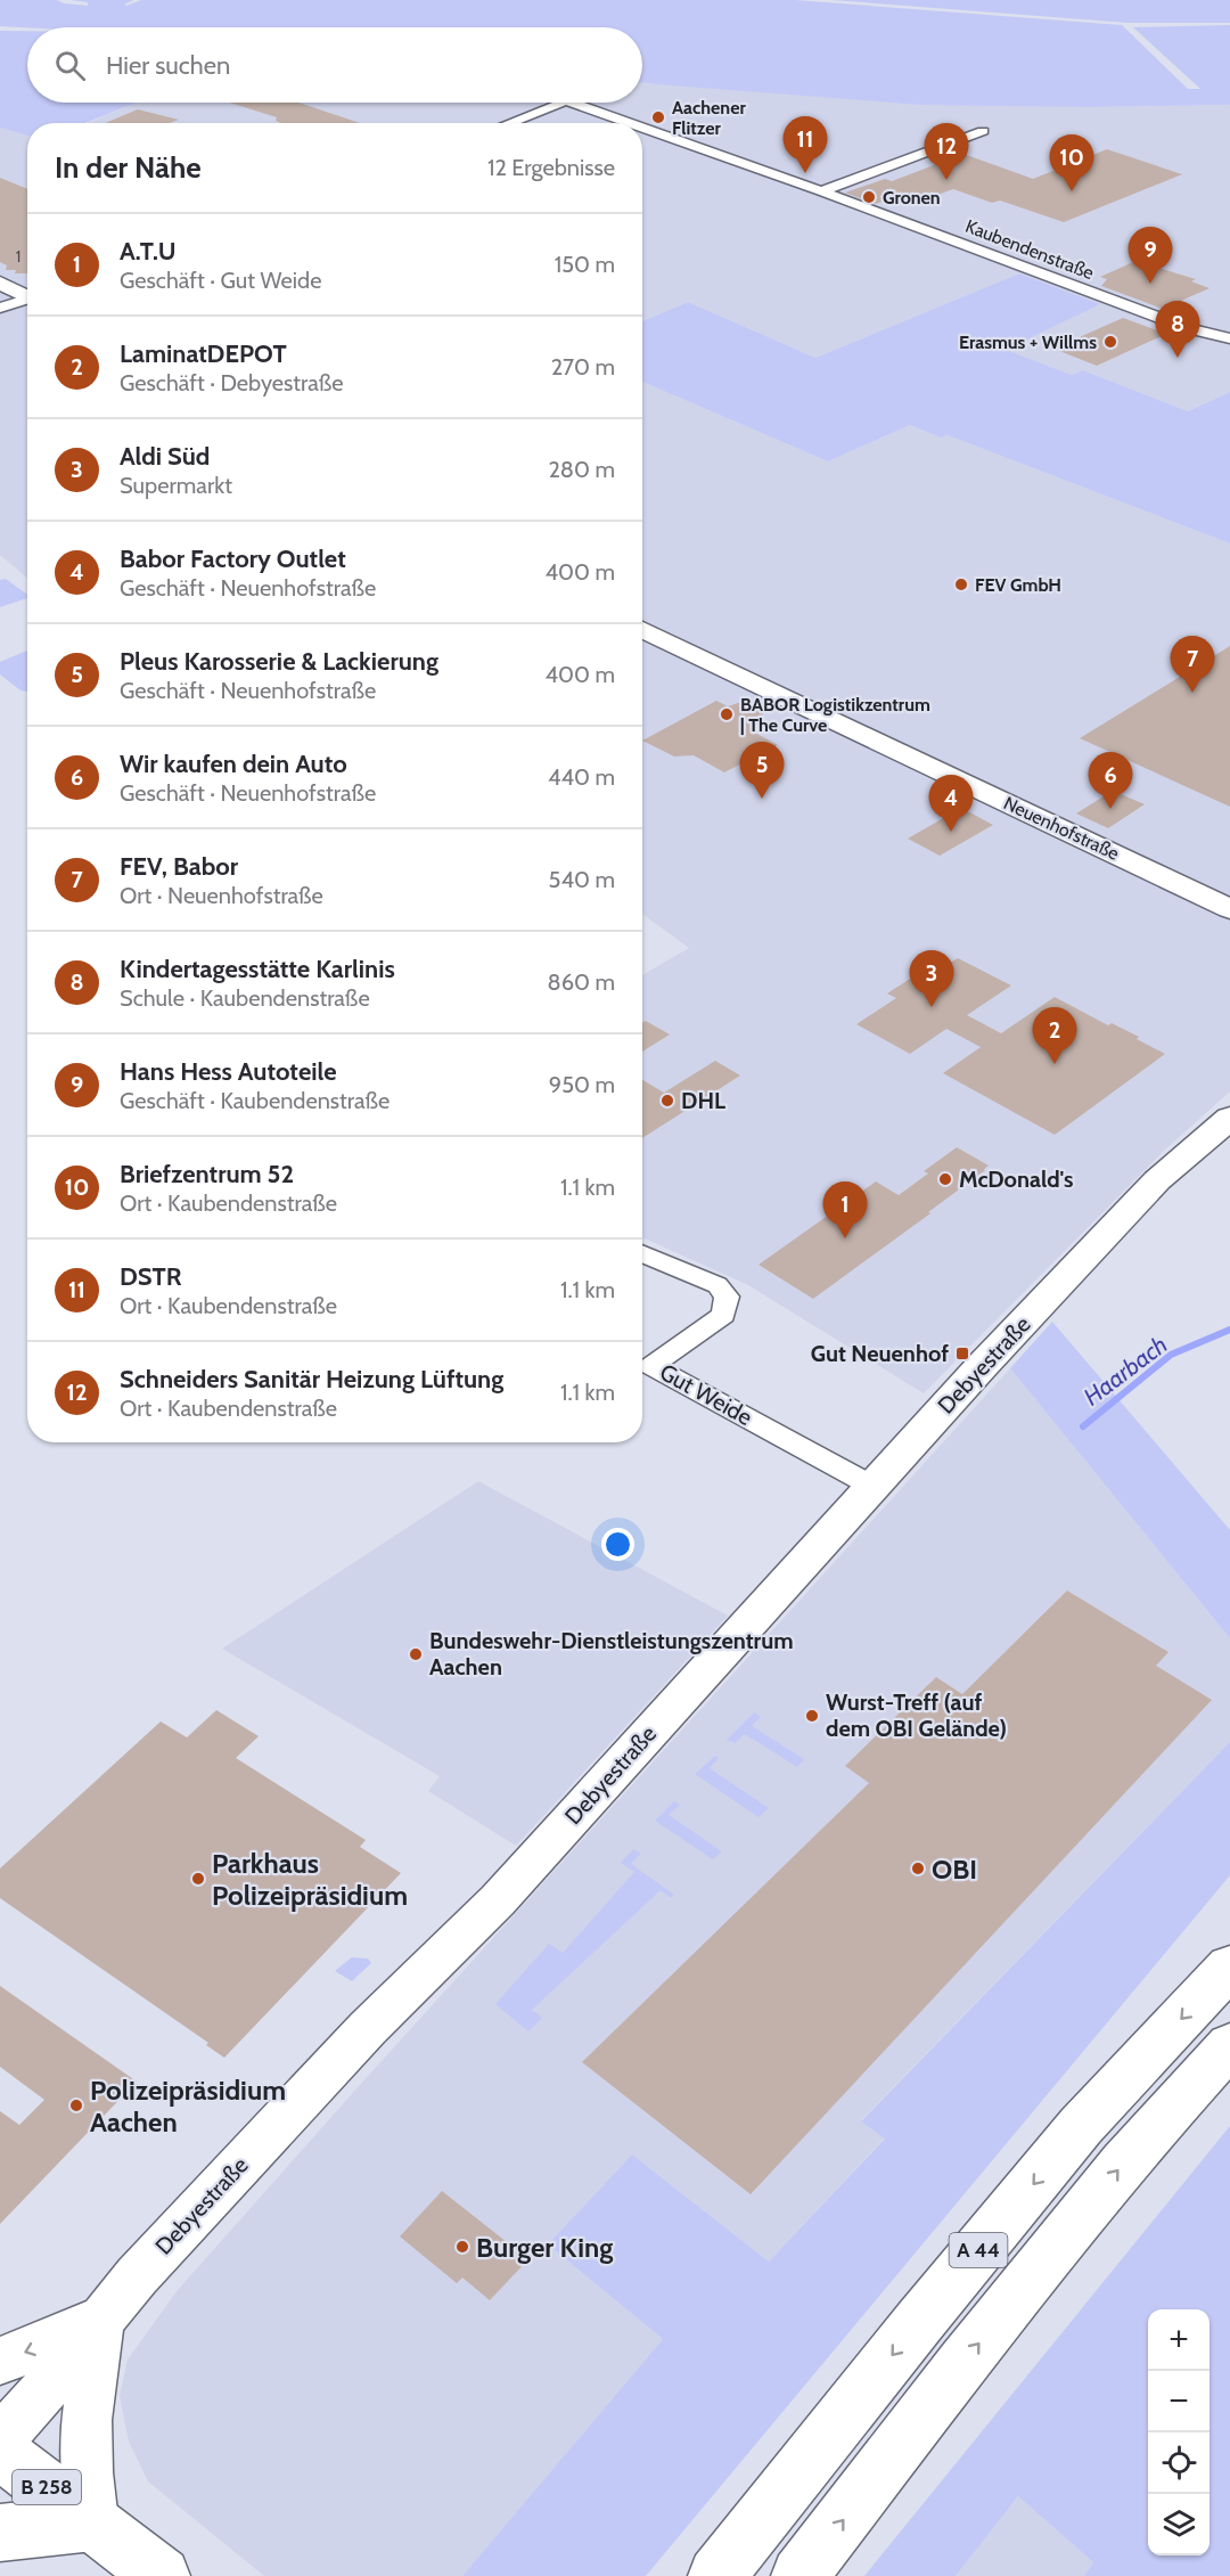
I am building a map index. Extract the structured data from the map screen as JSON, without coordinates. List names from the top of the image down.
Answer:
{
  "streets": {
    "main road": [
      "Neuenhofstraße",
      "Debyestraße",
      "A 44",
      "B 258"
    ],
    "street": ["Kaubendenstraße", "Gut Weide"]
  },
  "crossings": [
    ["Debyestraße", "Gut Weide"],
    ["Debyestraße", "B 258"]
  ],
  "water": ["Haarbach"],
  "places": {
    "other": [
      "Aachener Flitzer",
      "Gronen",
      "Erasmus + Willms",
      "FEV GmbH",
      "BABOR Logistikzentrum | The Curve",
      "DHL",
      "McDonald's",
      "Bundeswehr-Dienstleistungszentrum Aachen",
      "Wurst-Treff (auf dem OBI Gelände)",
      "OBI",
      "Parkhaus Polizeipräsidium",
      "Polizeipräsidium Aachen",
      "Burger King"
    ],
    "transit": ["Gut Neuenhof"]
  },
  "house_numbers": ["1"],
  "page": {
    "search": "Hier suchen",
    "pins": [
      "11",
      "12",
      "10",
      "9",
      "8",
      "7",
      "5",
      "6",
      "4",
      "3",
      "2",
      "1"
    ],
    "heading": ["In der Nähe", "12 Ergebnisse"],
    "list": [
      {
        "mark": "1",
        "name": "A.T.U",
        "note": "Geschäft · Gut Weide",
        "value": "150 m"
      },
      {
        "mark": "2",
        "name": "LaminatDEPOT",
        "note": "Geschäft · Debyestraße",
        "value": "270 m"
      },
      {
        "mark": "3",
        "name": "Aldi Süd",
        "note": "Supermarkt",
        "value": "280 m"
      },
      {
        "mark": "4",
        "name": "Babor Factory Outlet",
        "note": "Geschäft · Neuenhofstraße",
        "value": "400 m"
      },
      {
        "mark": "5",
        "name": "Pleus Karosserie & Lackierung",
        "note": "Geschäft · Neuenhofstraße",
        "value": "400 m"
      },
      {
        "mark": "6",
        "name": "Wir kaufen dein Auto",
        "note": "Geschäft · Neuenhofstraße",
        "value": "440 m"
      },
      {
        "mark": "7",
        "name": "FEV, Babor",
        "note": "Ort · Neuenhofstraße",
        "value": "540 m"
      },
      {
        "mark": "8",
        "name": "Kindertagesstätte Karlinis",
        "note": "Schule · Kaubendenstraße",
        "value": "860 m"
      },
      {
        "mark": "9",
        "name": "Hans Hess Autoteile",
        "note": "Geschäft · Kaubendenstraße",
        "value": "950 m"
      },
      {
        "mark": "10",
        "name": "Briefzentrum 52",
        "note": "Ort · Kaubendenstraße",
        "value": "1.1 km"
      },
      {
        "mark": "11",
        "name": "DSTR",
        "note": "Ort · Kaubendenstraße",
        "value": "1.1 km"
      },
      {
        "mark": "12",
        "name": "Schneiders Sanitär Heizung Lüftung",
        "note": "Ort · Kaubendenstraße",
        "value": "1.1 km"
      }
    ],
    "map_buttons": ["+", "−"]
  }
}
